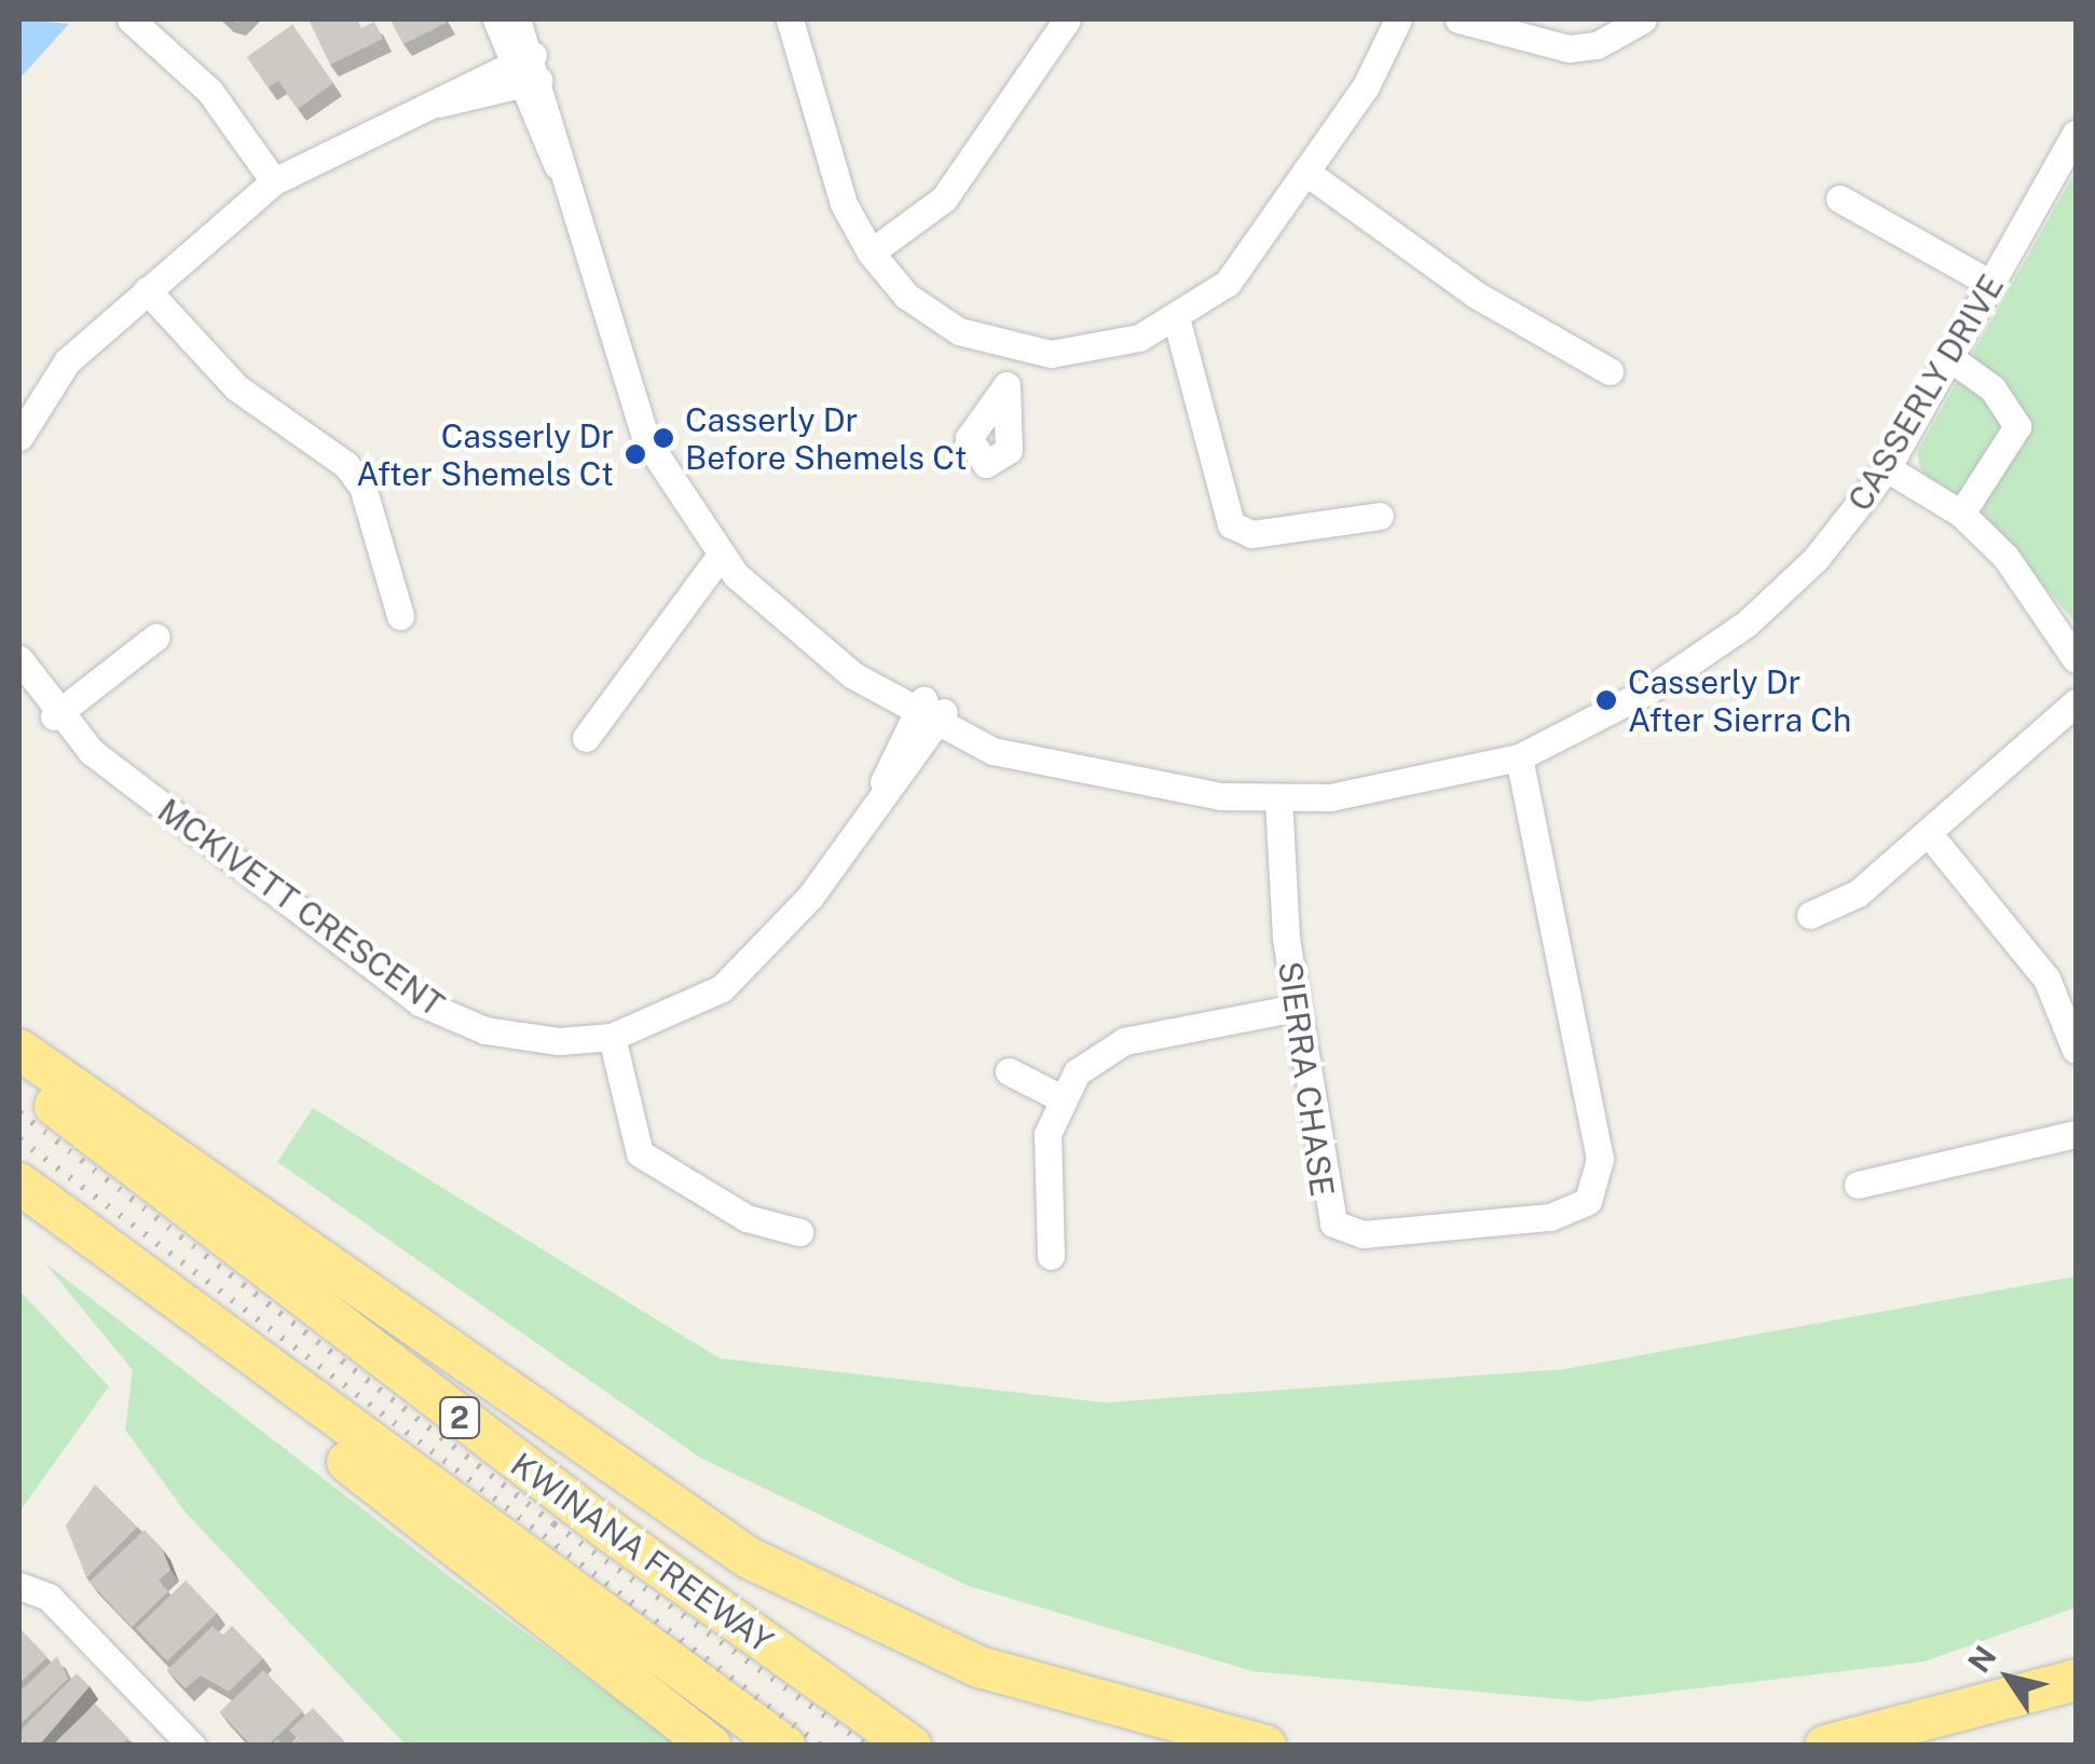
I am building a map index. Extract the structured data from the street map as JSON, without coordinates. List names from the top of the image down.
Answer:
{
  "streets": {
    "highway": ["2", "KWINANA FREEWAY"],
    "street": ["CASSERLY DRIVE", "MCKIVETT CRESCENT", "SIERRA CHASE"]
  },
  "crossings": [
    ["CASSERLY DRIVE", "MCKIVETT CRESCENT"],
    ["CASSERLY DRIVE", "SIERRA CHASE"]
  ],
  "places": ["Casserly Dr Before Shemels Ct", "Casserly Dr After Shemels Ct", "Casserly Dr After Sierra Ch"],
  "north": "top left"
}
